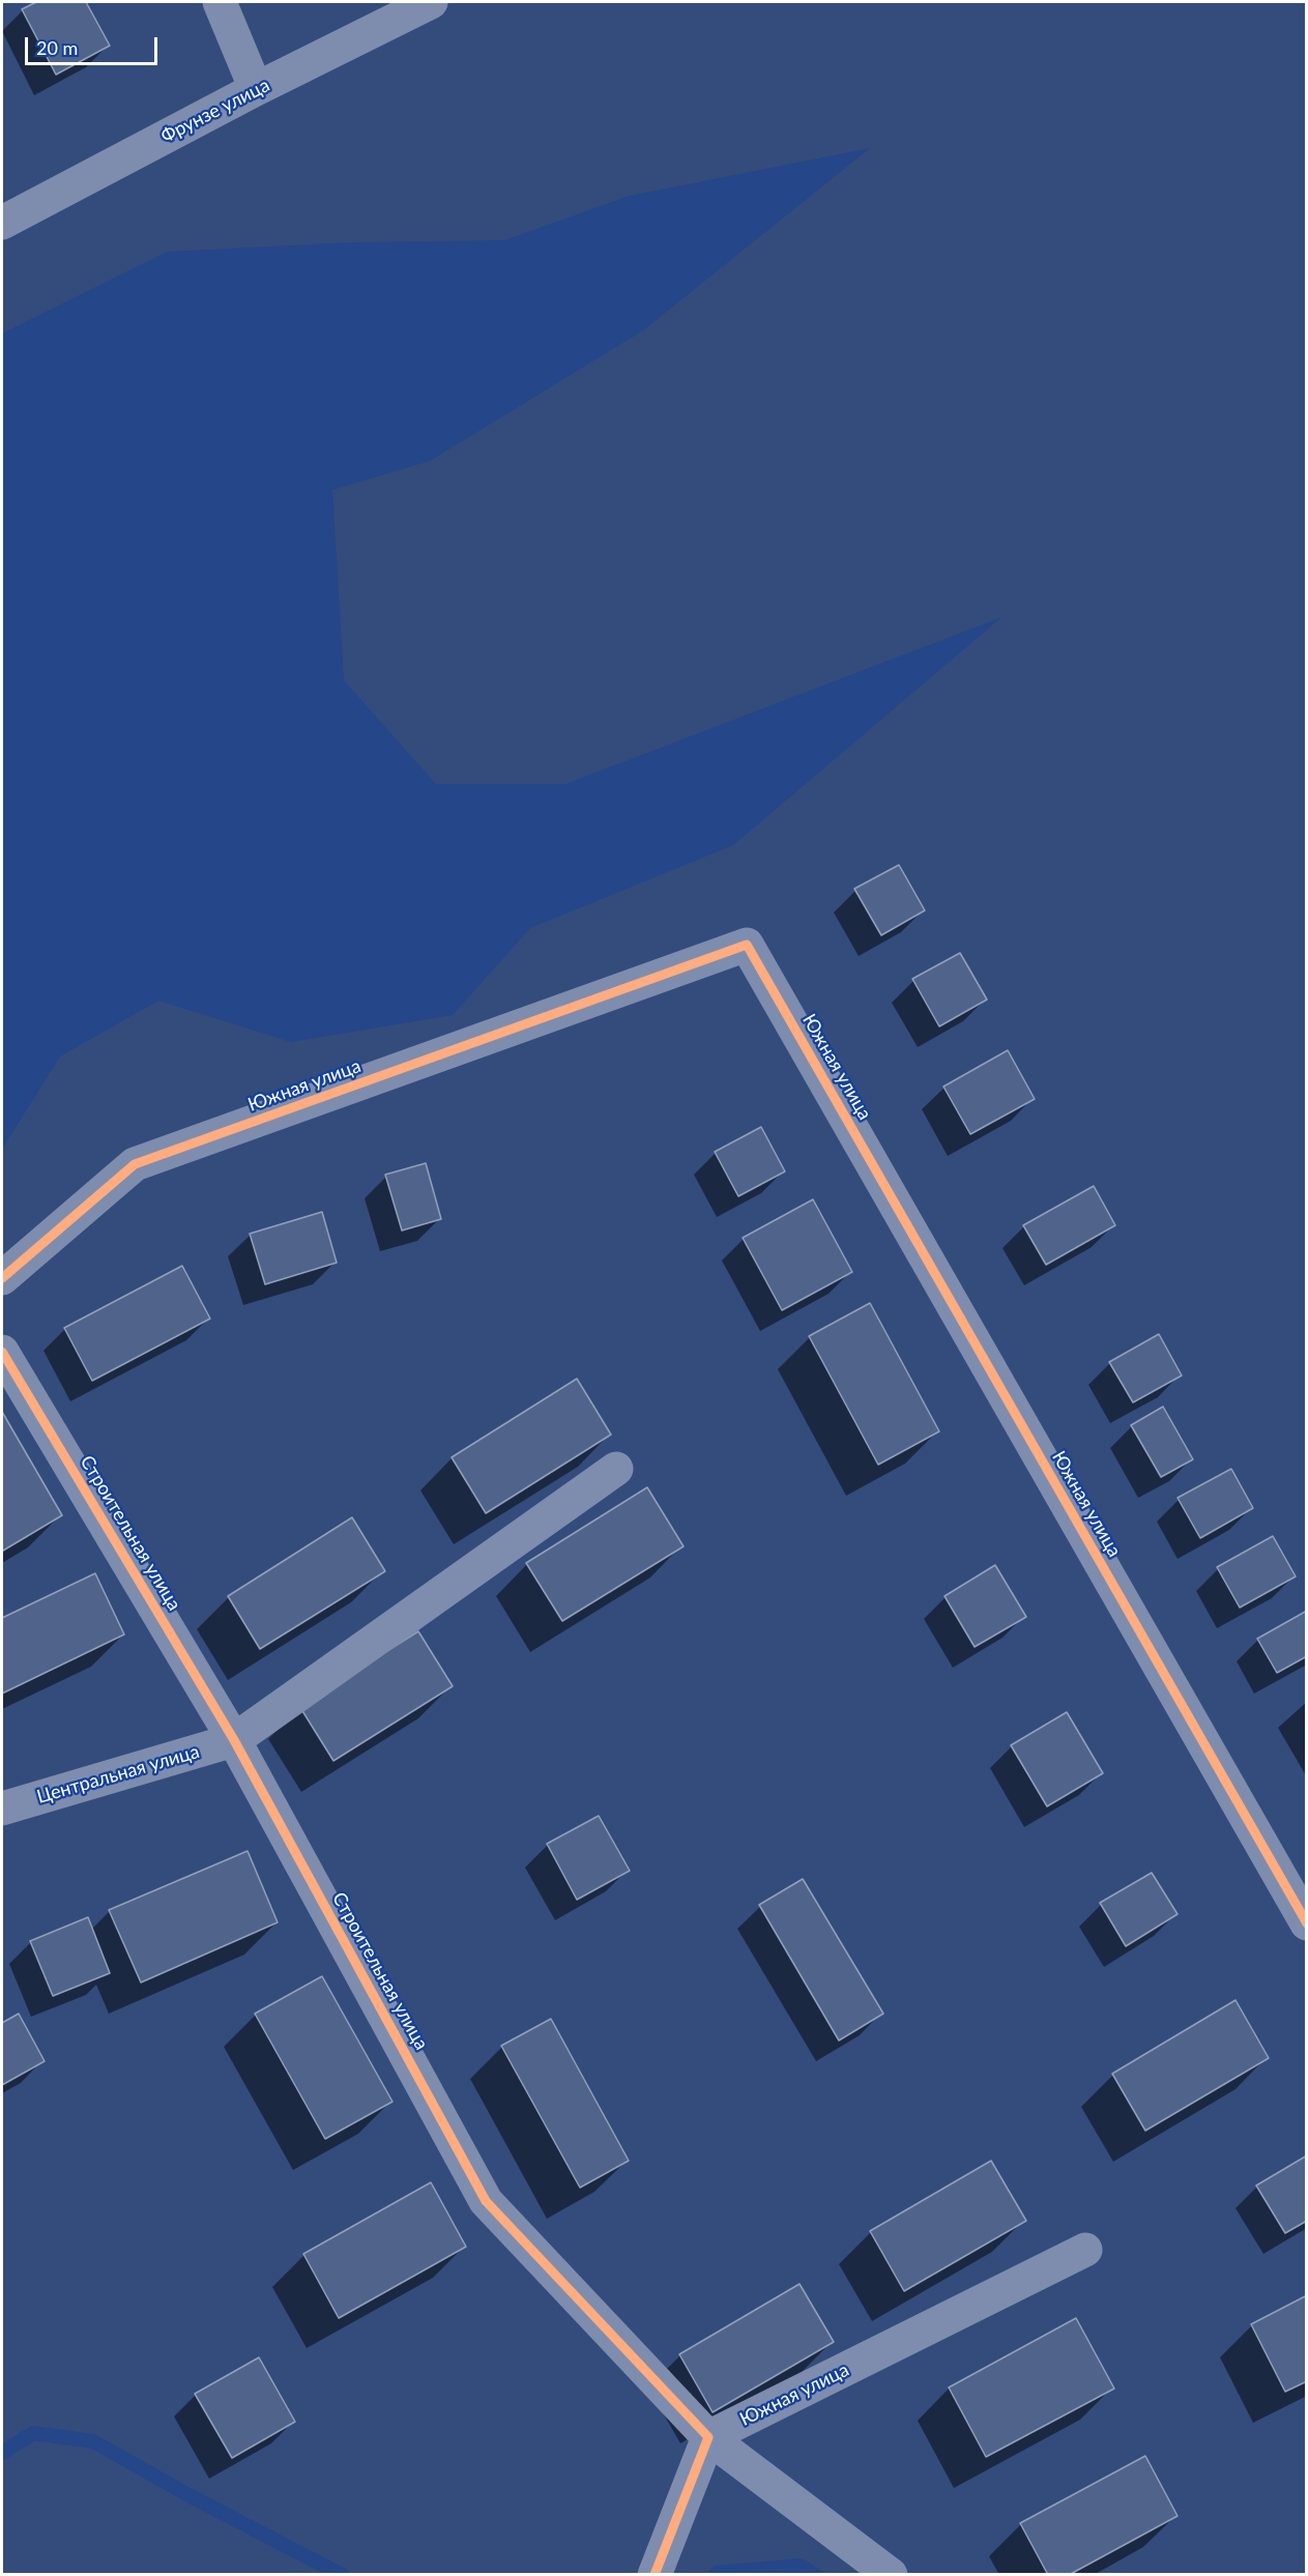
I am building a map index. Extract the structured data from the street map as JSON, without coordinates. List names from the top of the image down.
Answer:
{
  "streets": {
    "street": [
      "Фрунзе улица",
      "Южная улица",
      "Строительная улица",
      "Центральная улица"
    ]
  },
  "crossings": [
    ["Южная улица", "Строительная улица"],
    ["Строительная улица", "Центральная улица"]
  ],
  "scale_bar": "20 m"
}
